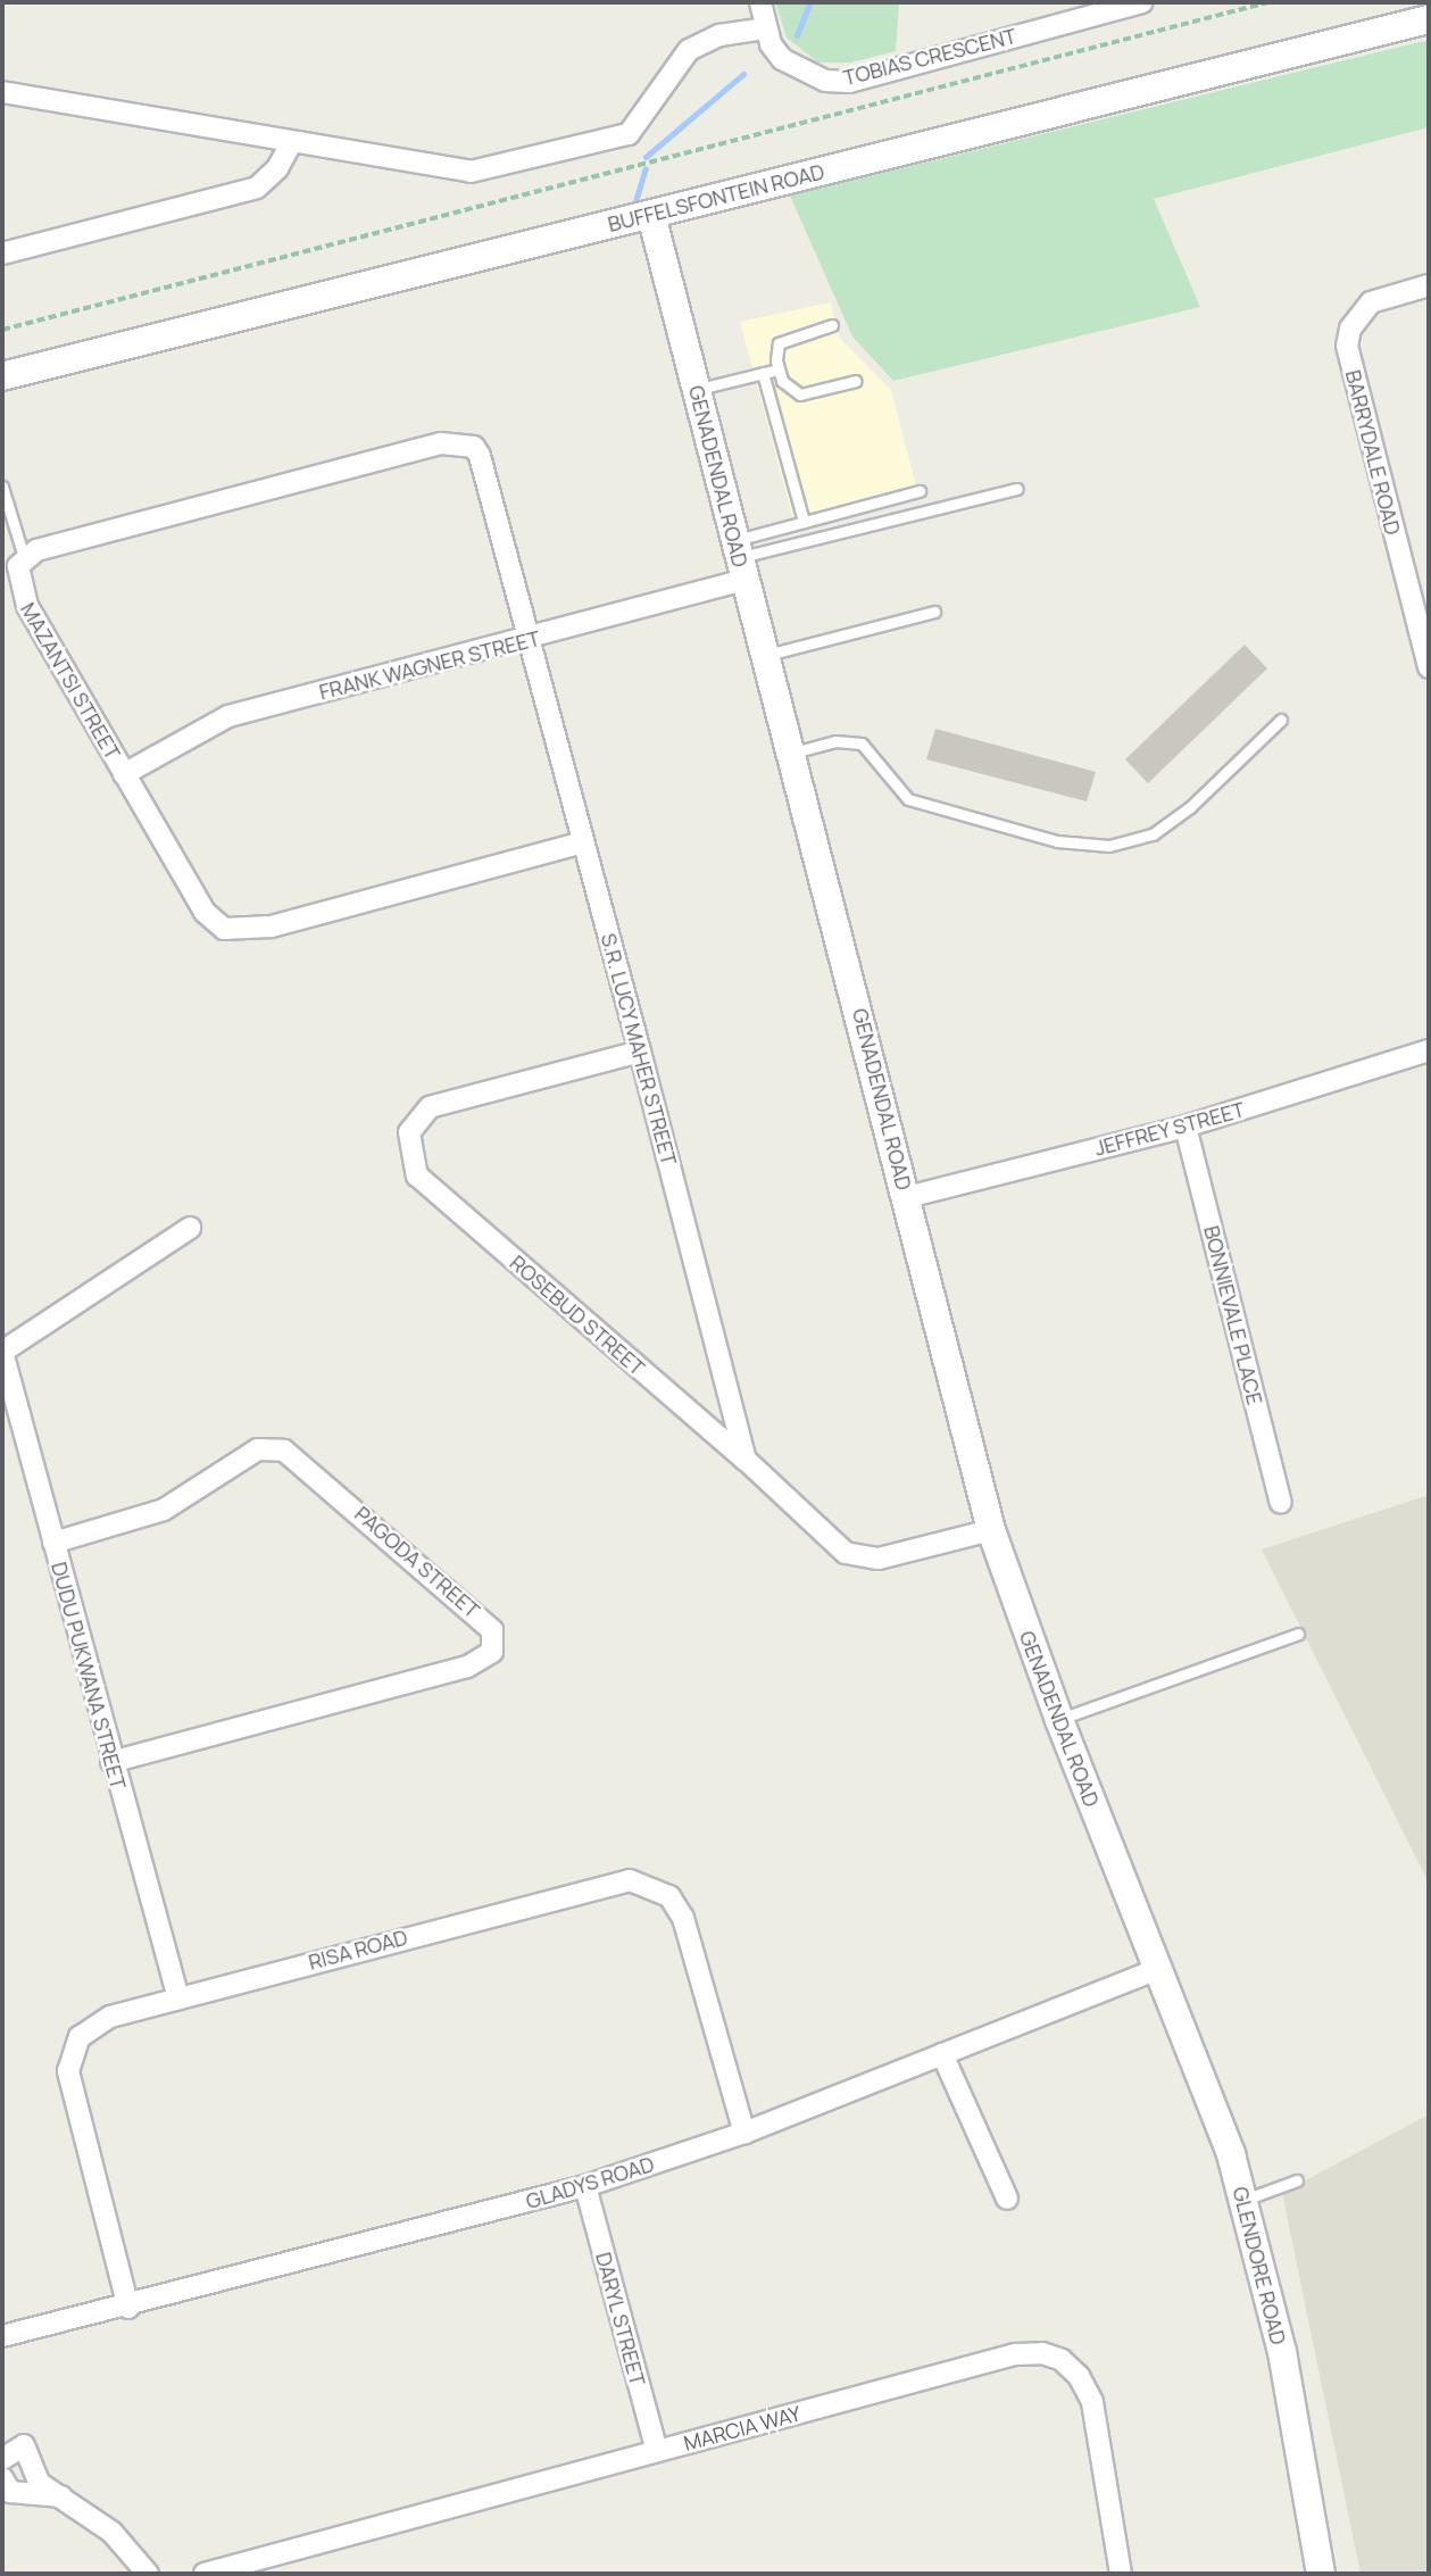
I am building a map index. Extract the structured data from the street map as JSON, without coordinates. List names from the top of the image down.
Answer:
{
  "streets": {
    "street": [
      "TOBIAS CRESCENT",
      "BUFFELSFONTEIN ROAD",
      "BARRYDALE ROAD",
      "GENADENDAL ROAD",
      "FRANK WAGNER STREET",
      "MAZANTSI STREET",
      "S.R. LUCY MAHER STREET",
      "JEFFREY STREET",
      "ROSEBUD STREET",
      "BONNIEVALE PLACE",
      "PAGODA STREET",
      "DUDU PUKWANA STREET",
      "RISA ROAD",
      "GLADYS ROAD",
      "GLENDORE ROAD",
      "DARYL STREET",
      "MARCIA WAY"
    ]
  },
  "crossings": [
    ["BUFFELSFONTEIN ROAD", "GENADENDAL ROAD"],
    ["GENADENDAL ROAD", "FRANK WAGNER STREET"],
    ["GENADENDAL ROAD", "JEFFREY STREET"],
    ["GENADENDAL ROAD", "ROSEBUD STREET"],
    ["GENADENDAL ROAD", "GLADYS ROAD"],
    ["GENADENDAL ROAD", "GLENDORE ROAD"],
    ["FRANK WAGNER STREET", "MAZANTSI STREET"],
    ["FRANK WAGNER STREET", "S.R. LUCY MAHER STREET"],
    ["MAZANTSI STREET", "S.R. LUCY MAHER STREET"],
    ["S.R. LUCY MAHER STREET", "ROSEBUD STREET"],
    ["JEFFREY STREET", "BONNIEVALE PLACE"],
    ["PAGODA STREET", "DUDU PUKWANA STREET"],
    ["DUDU PUKWANA STREET", "RISA ROAD"],
    ["RISA ROAD", "GLADYS ROAD"],
    ["GLADYS ROAD", "GLENDORE ROAD"],
    ["GLADYS ROAD", "DARYL STREET"],
    ["DARYL STREET", "MARCIA WAY"]
  ]
}
